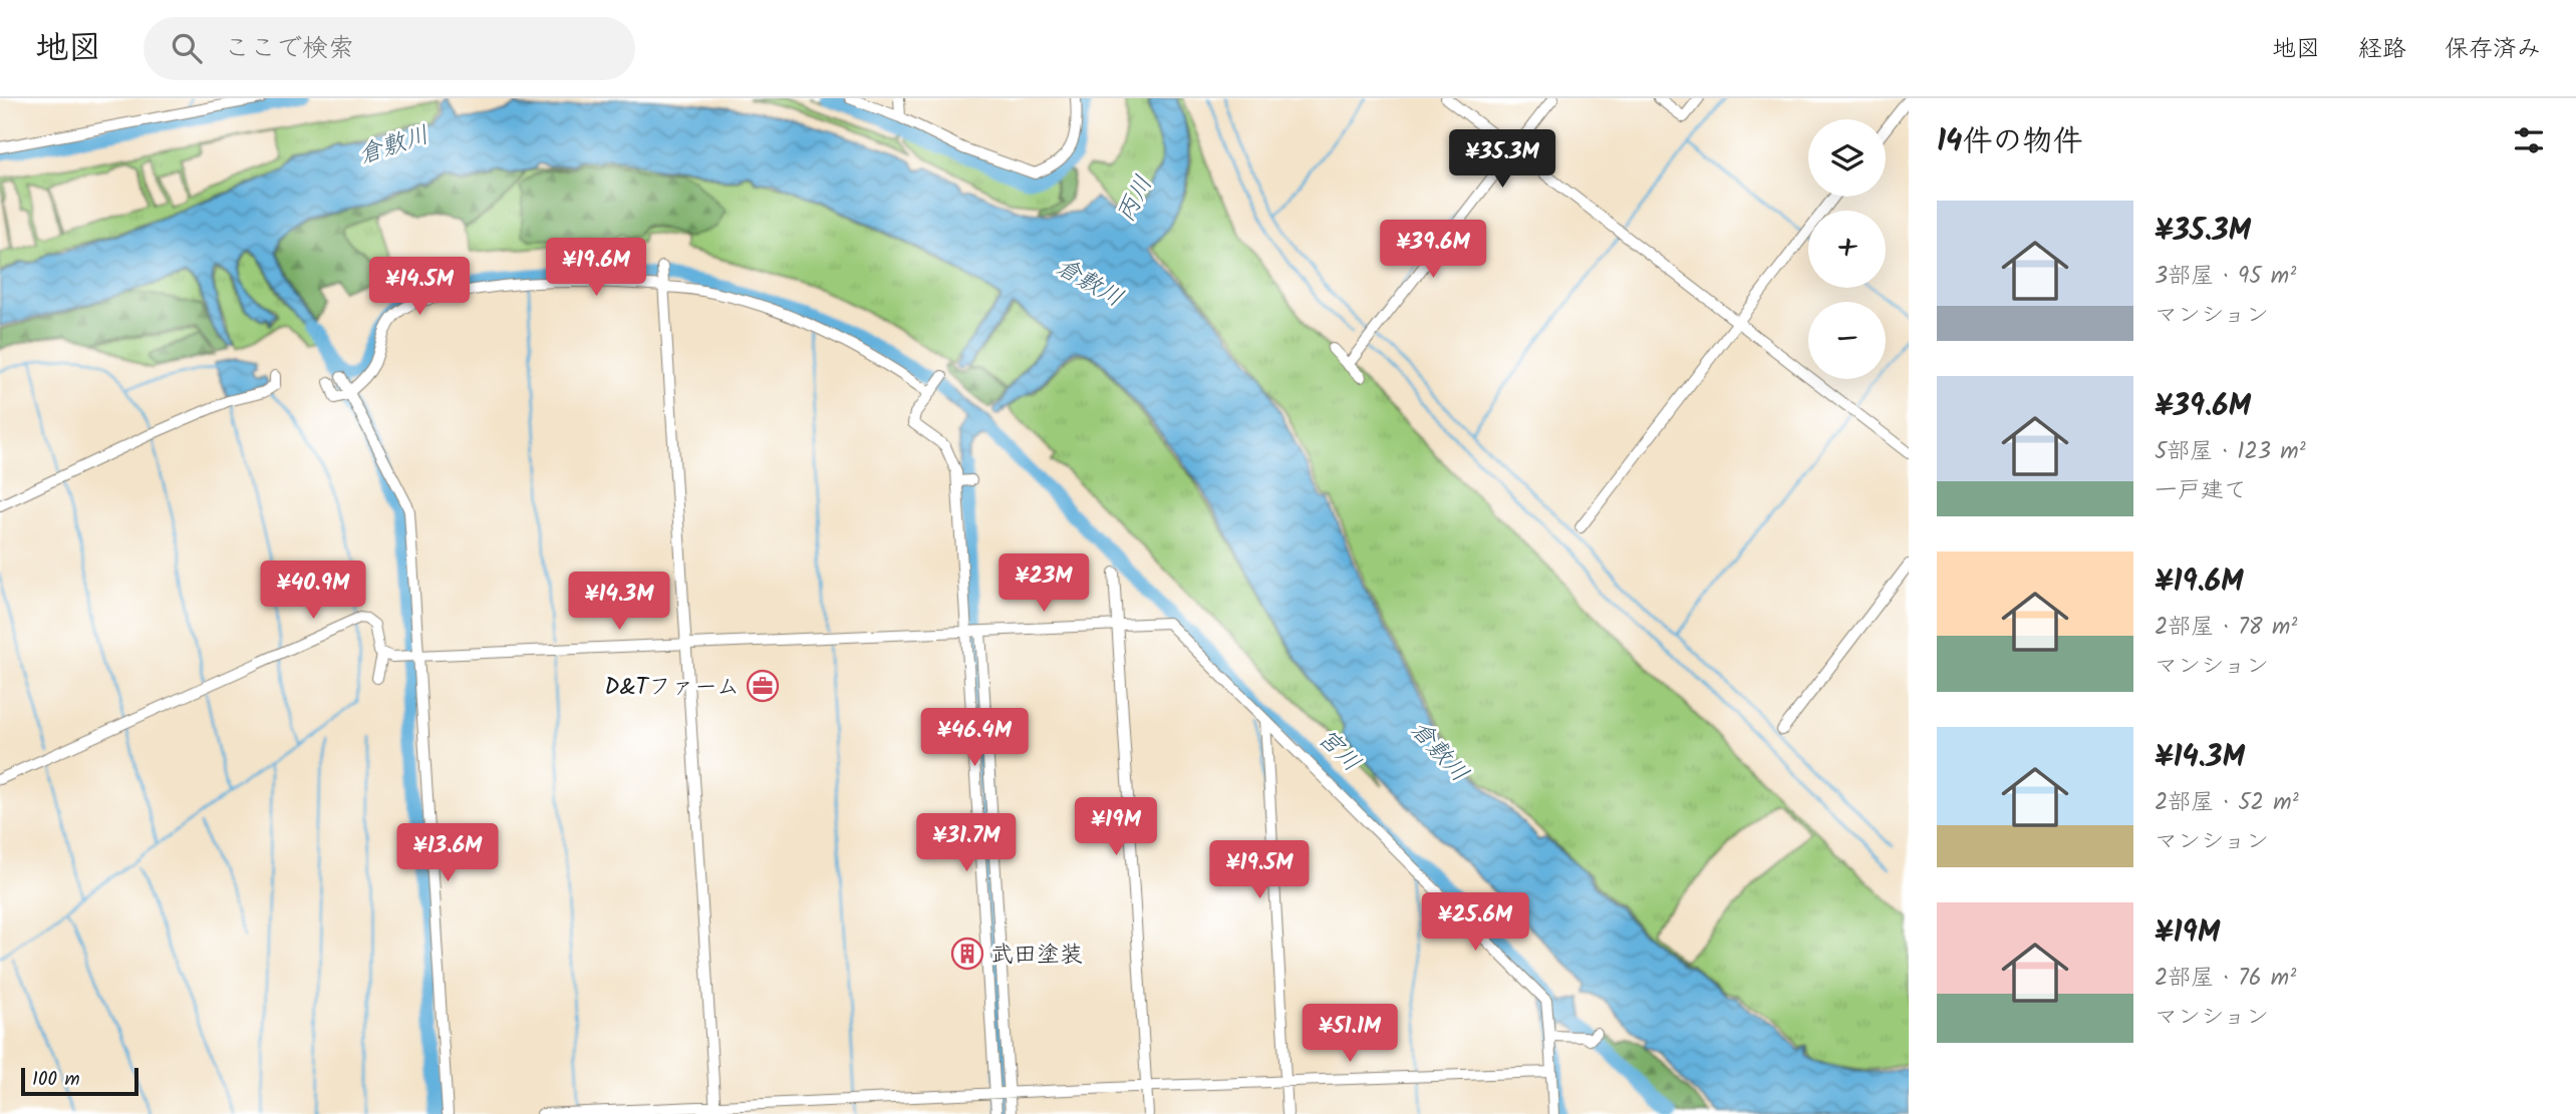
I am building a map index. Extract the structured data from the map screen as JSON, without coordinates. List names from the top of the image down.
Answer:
{
  "water": ["倉敷川", "丙川", "宮川"],
  "places": {
    "office": ["D&Tファーム"],
    "building": ["武田塗装"]
  },
  "scale_bar": "100 m",
  "page": {
    "header": "地図",
    "search": "ここで検索",
    "nav": ["地図", "経路", "保存済み"],
    "heading": "14件の物件",
    "map_buttons": ["+", "−"],
    "price": [
      "¥35.3M",
      "¥39.6M",
      "¥19.6M",
      "¥14.5M",
      "¥23M",
      "¥40.9M",
      "¥14.3M",
      "¥46.4M",
      "¥19M",
      "¥31.7M",
      "¥13.6M",
      "¥19.5M",
      "¥25.6M",
      "¥51.1M"
    ],
    "list": [
      {
        "name": "¥35.3M",
        "note": "3部屋 · 95 m² · マンション"
      },
      {
        "name": "¥39.6M",
        "note": "5部屋 · 123 m² · 一戸建て"
      },
      {
        "name": "¥19.6M",
        "note": "2部屋 · 78 m² · マンション"
      },
      {
        "name": "¥14.3M",
        "note": "2部屋 · 52 m² · マンション"
      },
      {
        "name": "¥19M",
        "note": "2部屋 · 76 m² · マンション"
      }
    ],
    "scale": "100 m"
  }
}
